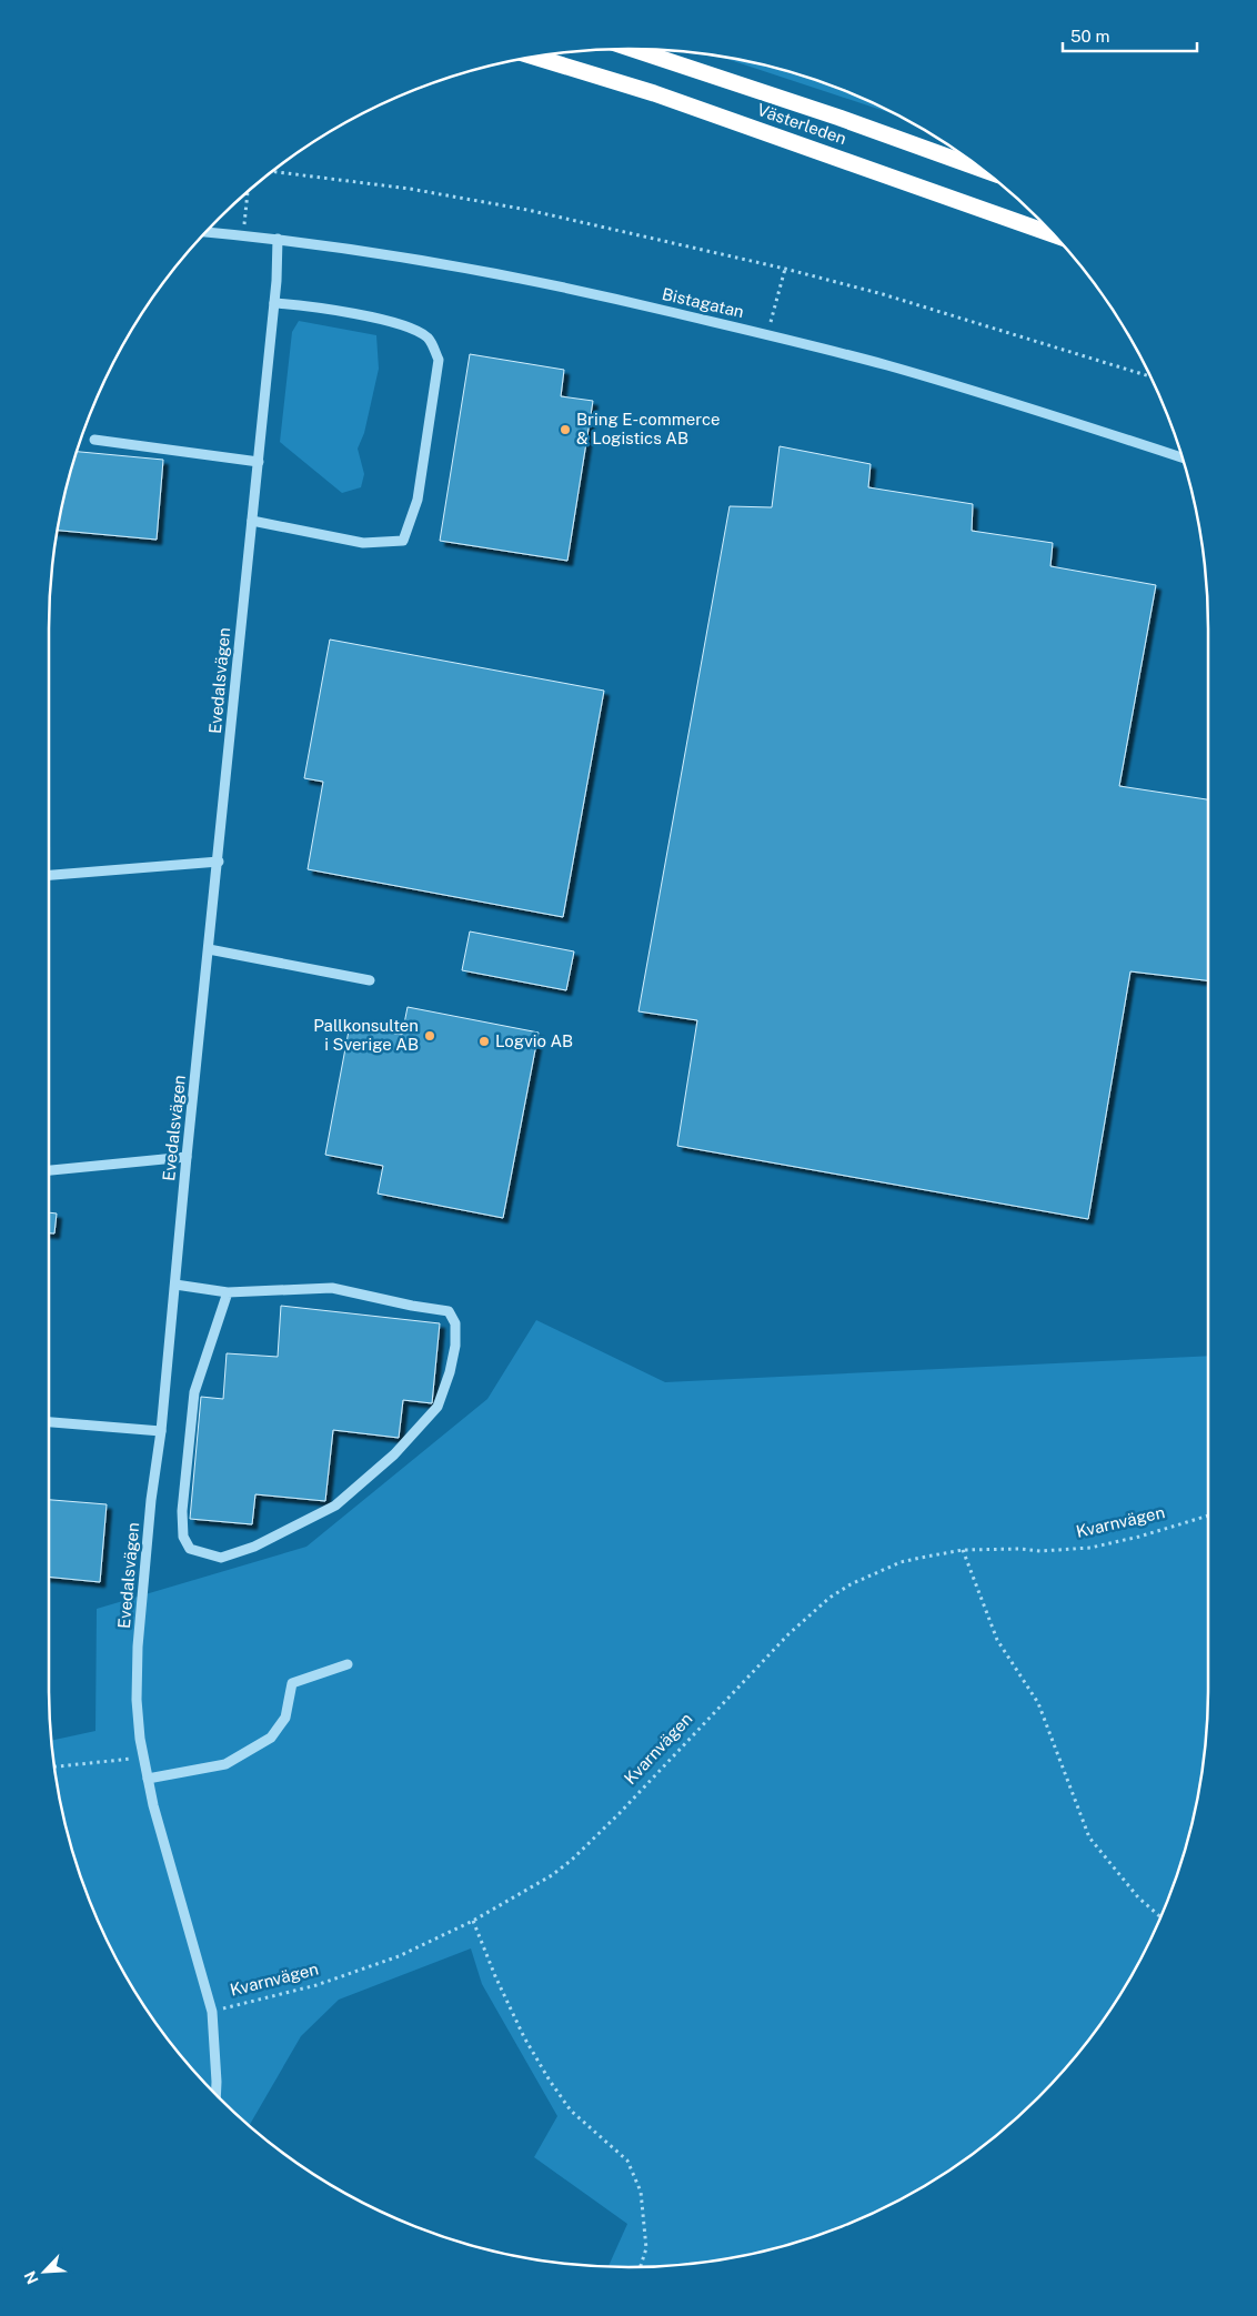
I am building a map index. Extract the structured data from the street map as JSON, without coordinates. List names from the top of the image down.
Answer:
{
  "streets": {
    "highway": ["Västerleden"],
    "street": ["Bistagatan", "Evedalsvägen", "Kvarnvägen"]
  },
  "crossings": [
    ["Bistagatan", "Evedalsvägen"],
    ["Evedalsvägen", "Kvarnvägen"]
  ],
  "places": ["Bring E-commerce & Logistics AB", "Pallkonsulten i Sverige AB", "Logvio AB"],
  "scale_bar": "50 m",
  "north": "bottom left"
}
